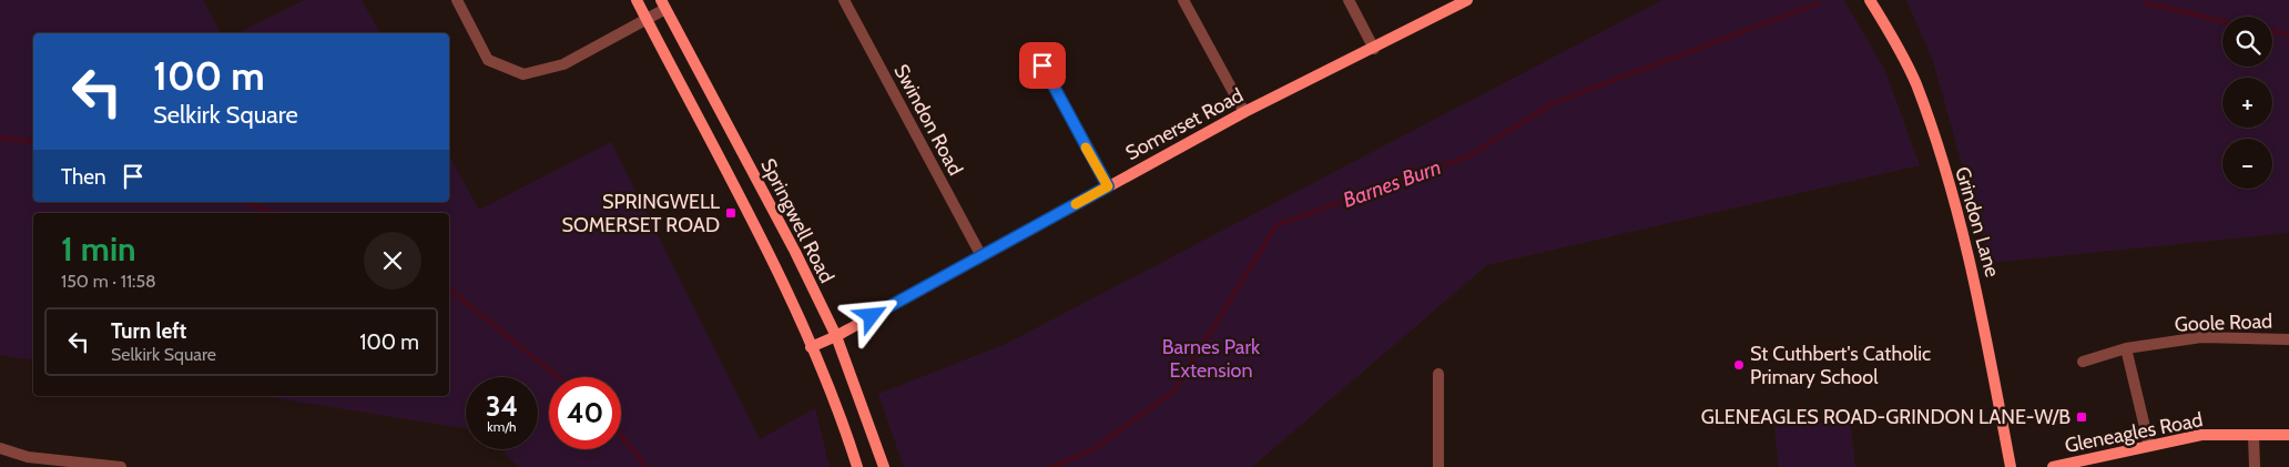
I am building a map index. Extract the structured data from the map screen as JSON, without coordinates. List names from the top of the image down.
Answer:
{
  "streets": {
    "street": [
      "Swindon Road",
      "Somerset Road",
      "Springwell Road",
      "Grindon Lane",
      "Goole Road",
      "Gleneagles Road"
    ]
  },
  "crossings": [
    ["Swindon Road", "Somerset Road"],
    ["Somerset Road", "Springwell Road"]
  ],
  "water": ["Barnes Burn"],
  "parks": ["Barnes Park Extension"],
  "places": {
    "transit": ["SPRINGWELL SOMERSET ROAD", "GLENEAGLES ROAD-GRINDON LANE-W/B"],
    "other": ["St Cuthbert's Catholic Primary School"]
  },
  "page": {
    "map_buttons": ["+", "−"],
    "turn": ["100 m", "Selkirk Square"],
    "then": "Then",
    "heading": ["1 min", "150 m · 11:58"],
    "list": [
      {
        "name": "Turn left",
        "note": "Selkirk Square",
        "value": "100 m"
      }
    ],
    "speed": "34 km/h",
    "limit": "40"
  }
}
